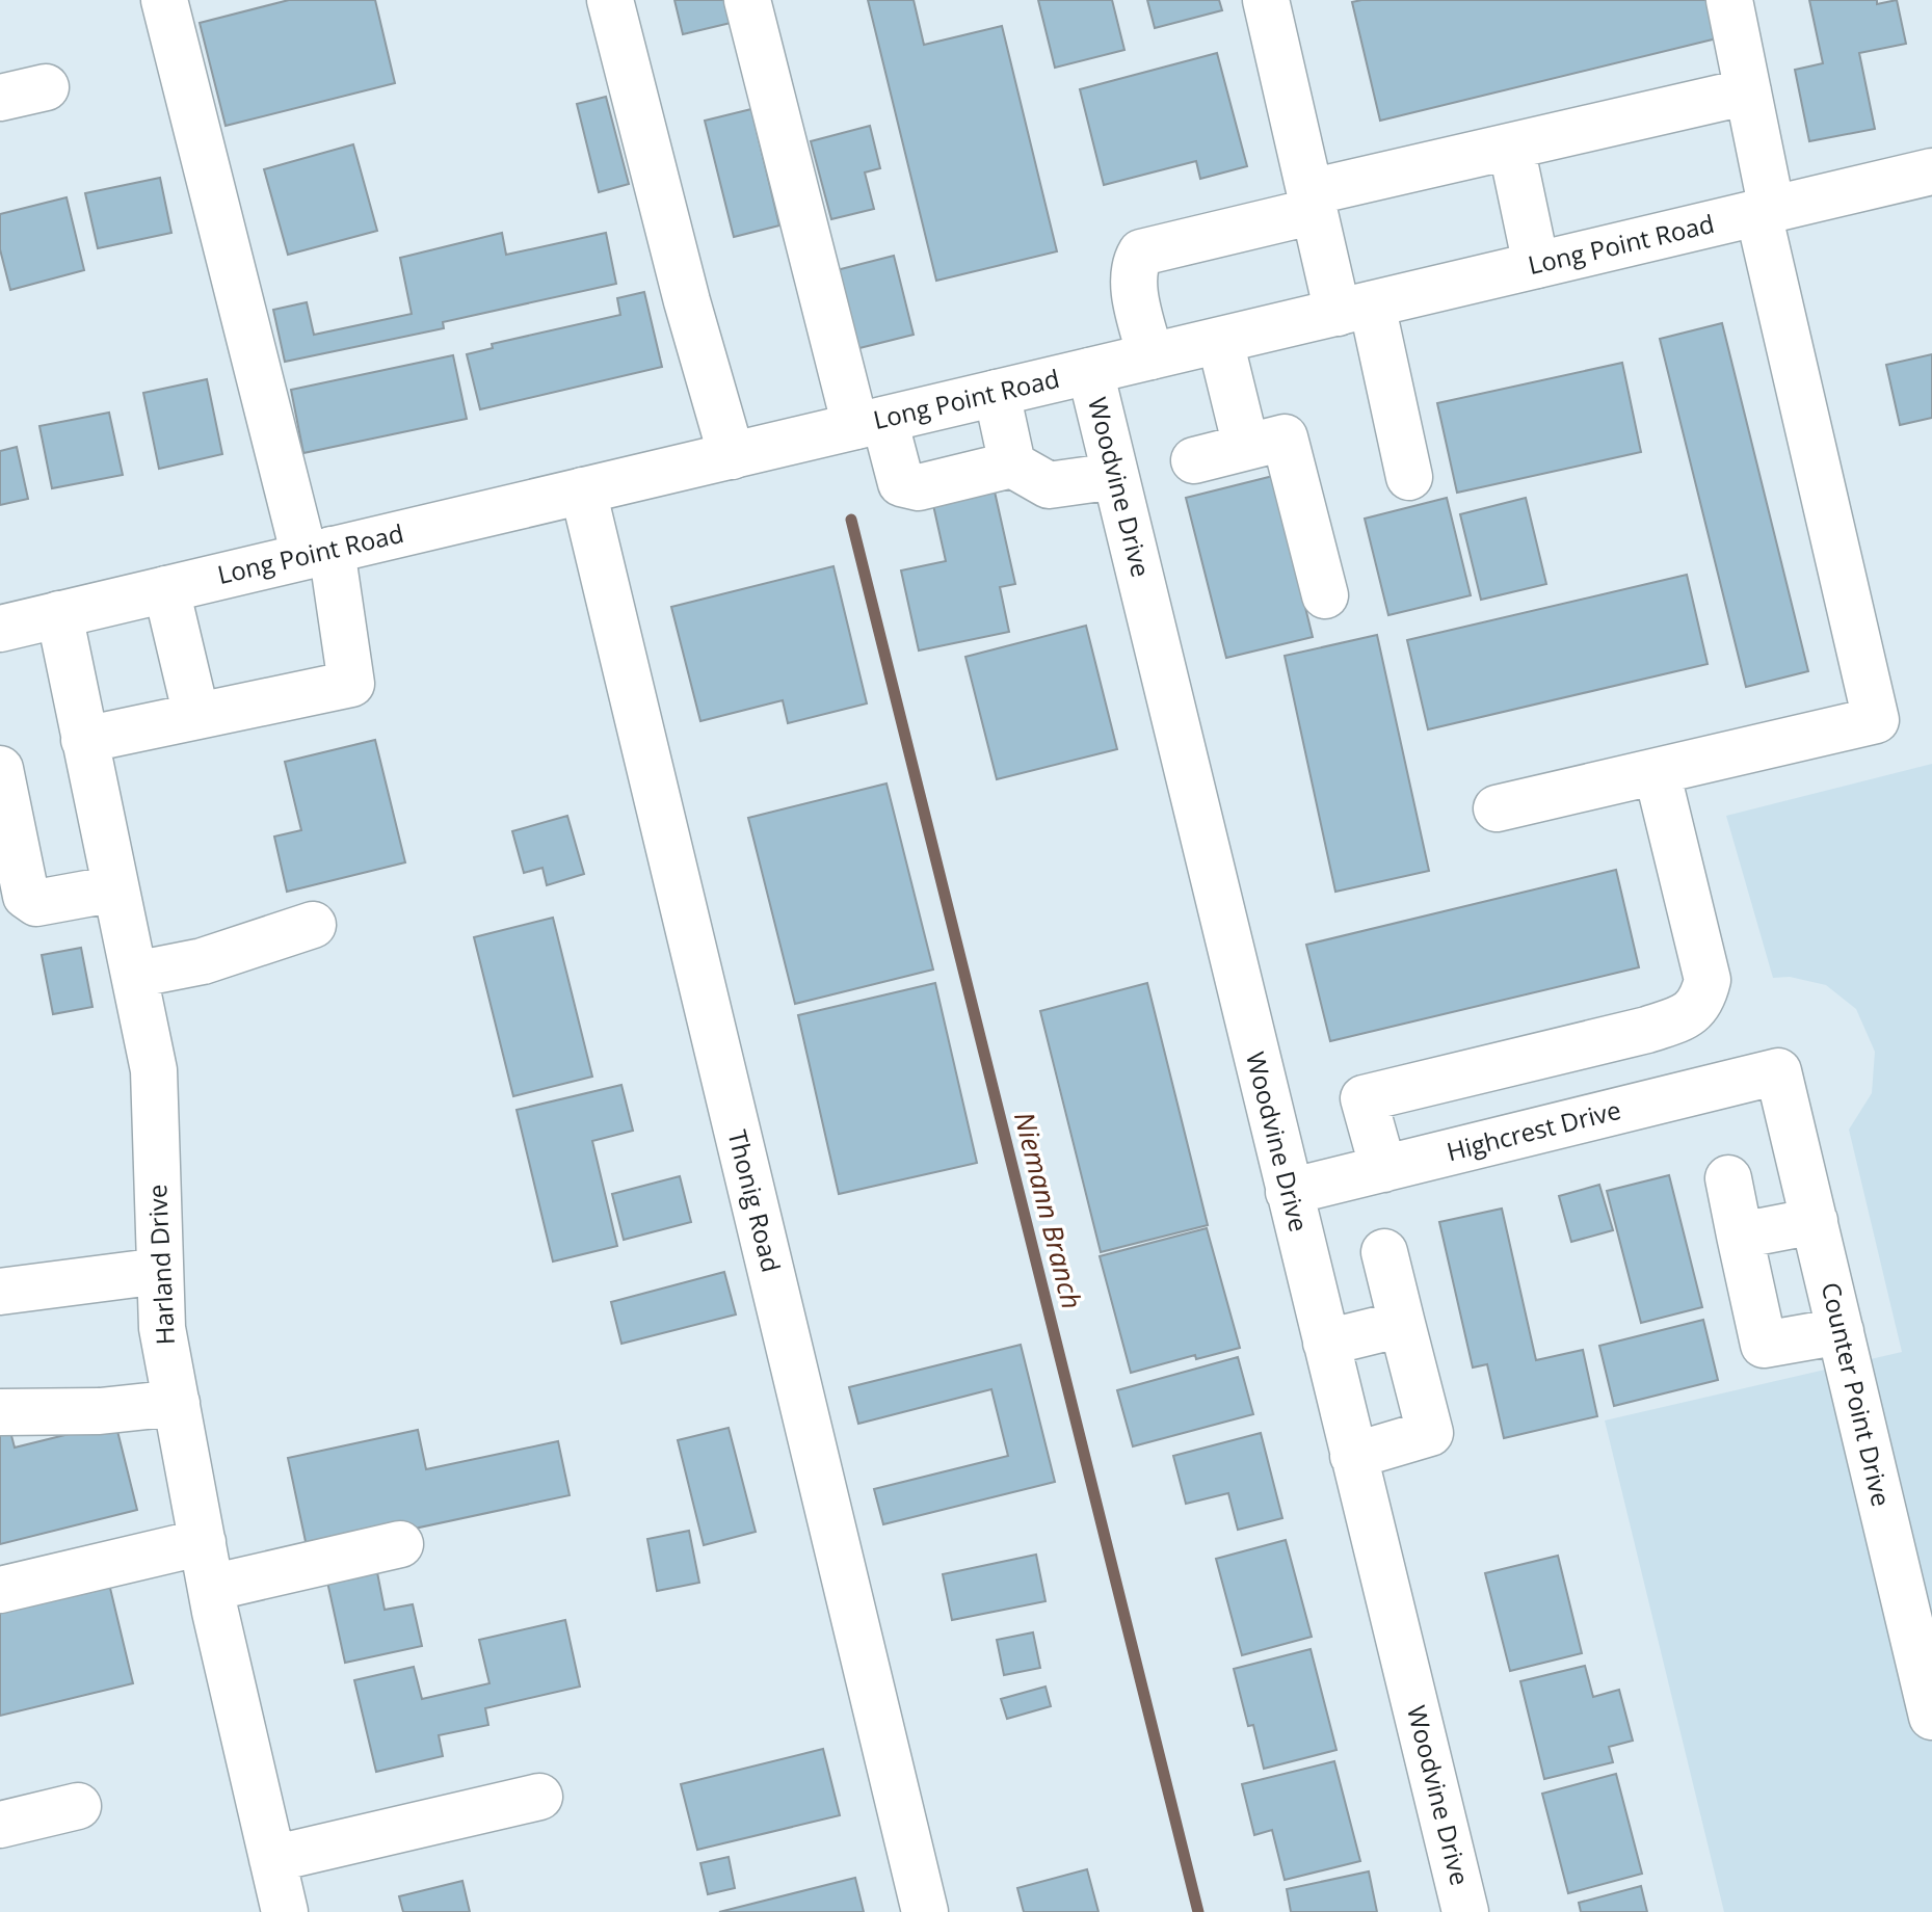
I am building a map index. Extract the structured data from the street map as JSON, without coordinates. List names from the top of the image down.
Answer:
{
  "streets": {
    "street": [
      "Long Point Road",
      "Woodvine Drive",
      "Highcrest Drive",
      "Thonig Road",
      "Harland Drive",
      "Counter Point Drive"
    ]
  },
  "crossings": [
    ["Long Point Road", "Woodvine Drive"],
    ["Long Point Road", "Thonig Road"],
    ["Long Point Road", "Harland Drive"],
    ["Woodvine Drive", "Highcrest Drive"],
    ["Highcrest Drive", "Counter Point Drive"]
  ],
  "water": ["Niemann Branch"]
}
